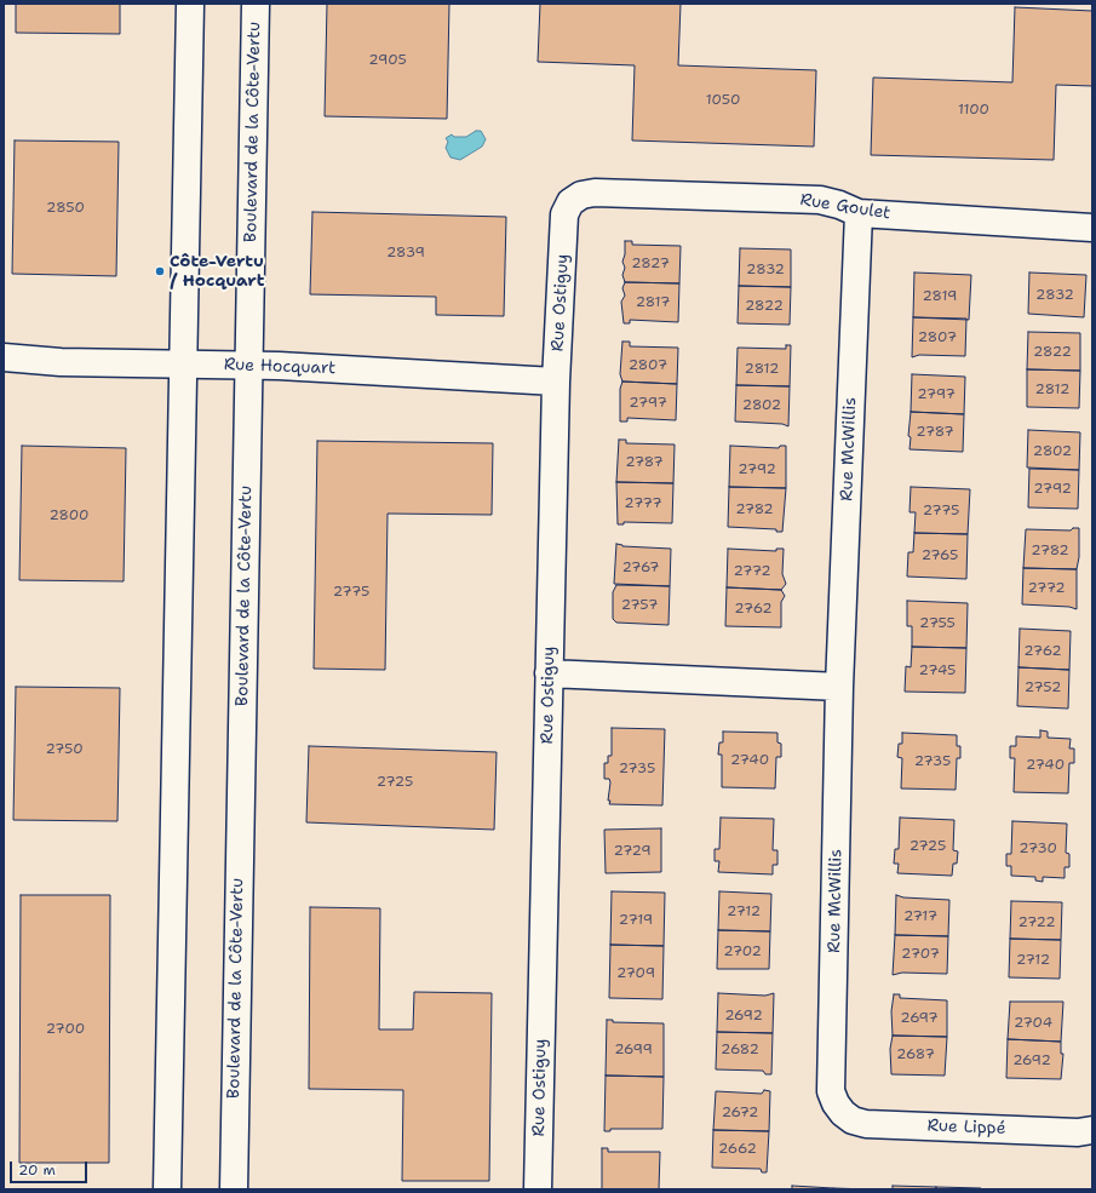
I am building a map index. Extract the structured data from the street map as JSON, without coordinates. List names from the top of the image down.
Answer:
{
  "streets": {
    "street": [
      "Boulevard de la Côte-Vertu",
      "Rue Goulet",
      "Rue Ostiguy",
      "Rue Hocquart",
      "Rue McWillis",
      "Rue Lippé"
    ]
  },
  "crossings": [
    ["Boulevard de la Côte-Vertu", "Rue Hocquart"],
    ["Rue Goulet", "Rue Ostiguy"],
    ["Rue Goulet", "Rue McWillis"],
    ["Rue Ostiguy", "Rue Hocquart"],
    ["Rue McWillis", "Rue Lippé"]
  ],
  "places": ["Côte-Vertu / Hocquart"],
  "house_numbers": [
    "2905",
    "1050",
    "1100",
    "2850",
    "2839",
    "2827",
    "2832",
    "2832",
    "2819",
    "2817",
    "2822",
    "2807",
    "2822",
    "2807",
    "2812",
    "2812",
    "2797",
    "2797",
    "2802",
    "2787",
    "2802",
    "2787",
    "2792",
    "2792",
    "2777",
    "2782",
    "2775",
    "2800",
    "2782",
    "2765",
    "2767",
    "2772",
    "2772",
    "2775",
    "2757",
    "2762",
    "2755",
    "2762",
    "2745",
    "2752",
    "2750",
    "2740",
    "2735",
    "2740",
    "2735",
    "2725",
    "2725",
    "2730",
    "2729",
    "2712",
    "2717",
    "2719",
    "2722",
    "2702",
    "2707",
    "2712",
    "2709",
    "2692",
    "2697",
    "2704",
    "2700",
    "2699",
    "2682",
    "2687",
    "2692",
    "2672",
    "2662"
  ],
  "scale_bar": "20 m"
}
